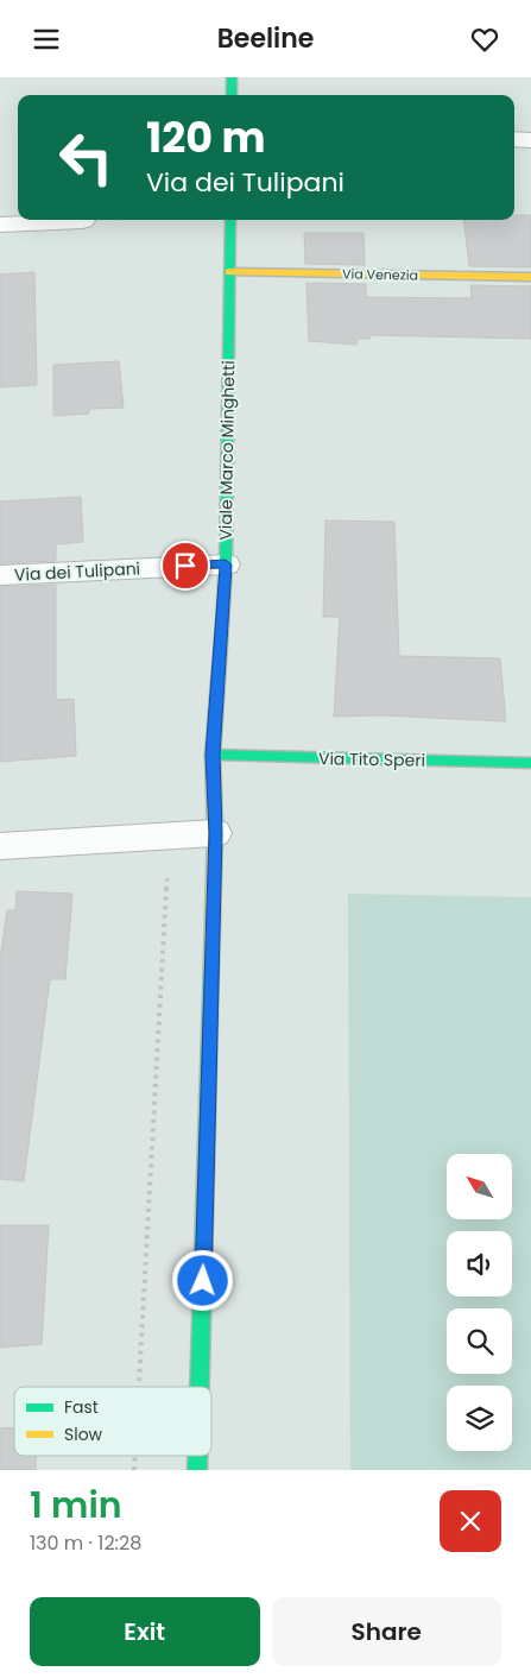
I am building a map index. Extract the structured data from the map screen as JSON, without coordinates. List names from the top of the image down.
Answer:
{
  "streets": {
    "street": [
      "Via Venezia",
      "Viale Marco Minghetti",
      "Via dei Tulipani",
      "Via Tito Speri"
    ]
  },
  "crossings": [
    ["Via Venezia", "Viale Marco Minghetti"],
    ["Viale Marco Minghetti", "Via dei Tulipani"],
    ["Viale Marco Minghetti", "Via Tito Speri"]
  ],
  "legend": ["Fast", "Slow"],
  "north": "top left",
  "page": {
    "header": "Beeline",
    "turn": ["120 m", "Via dei Tulipani"],
    "heading": ["1 min", "130 m · 12:28"],
    "buttons": ["Exit", "Share"]
  }
}
